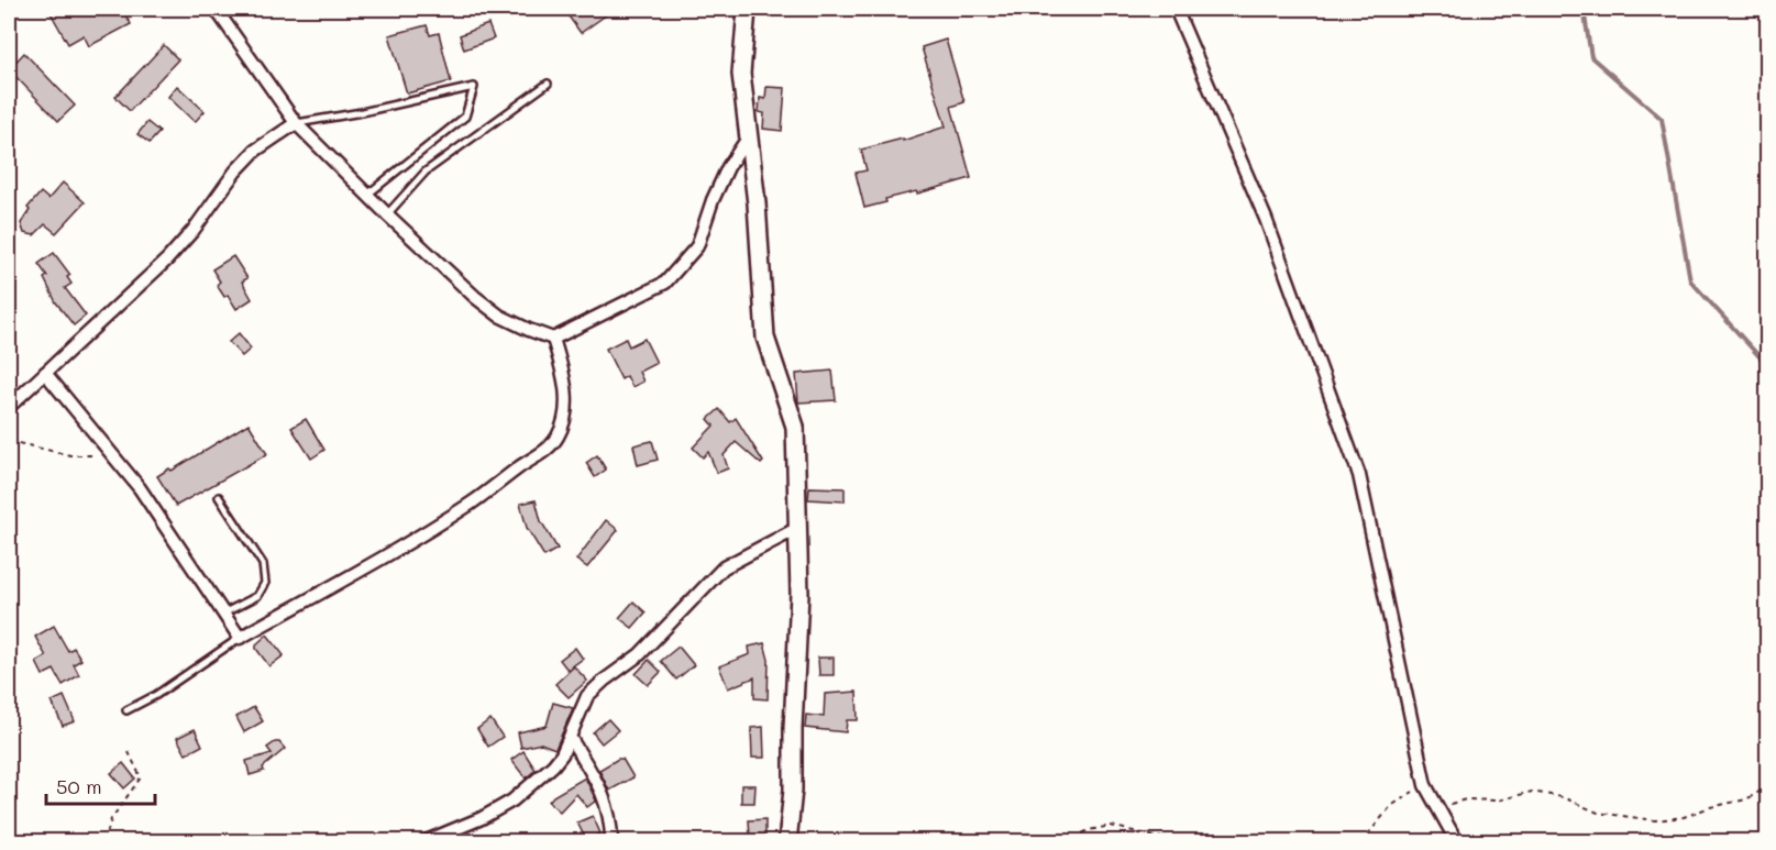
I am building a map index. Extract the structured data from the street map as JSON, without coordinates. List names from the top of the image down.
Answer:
{
  "scale_bar": "50 m"
}
